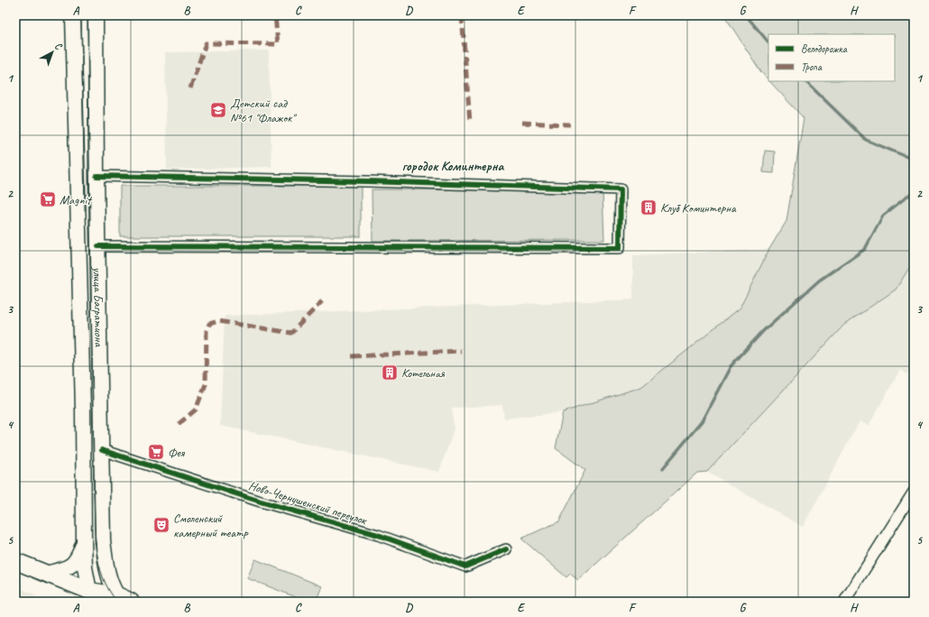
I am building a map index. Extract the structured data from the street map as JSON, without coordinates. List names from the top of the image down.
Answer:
{
  "streets": {
    "main road": ["улица Багратиона"],
    "street": ["Ново-Чернушенский переулок"]
  },
  "crossings": [
    ["улица Багратиона", "Ново-Чернушенский переулок"]
  ],
  "districts": ["городок Коминтерна"],
  "places": {
    "school or university": ["Детский сад №61 \"Флажок\""],
    "supermarket": ["Magnit", "Фея"],
    "building": ["Клуб Коминтерна", "Котельная"],
    "theatre": ["Смоленский камерный театр"]
  },
  "legend": ["Велодорожка", "Тропа"],
  "north": "top right",
  "grid": {
    "columns": [
      "A",
      "B",
      "C",
      "D",
      "E",
      "F",
      "G",
      "H"
    ],
    "rows": [
      "1",
      "2",
      "3",
      "4",
      "5"
    ]
  }
}
